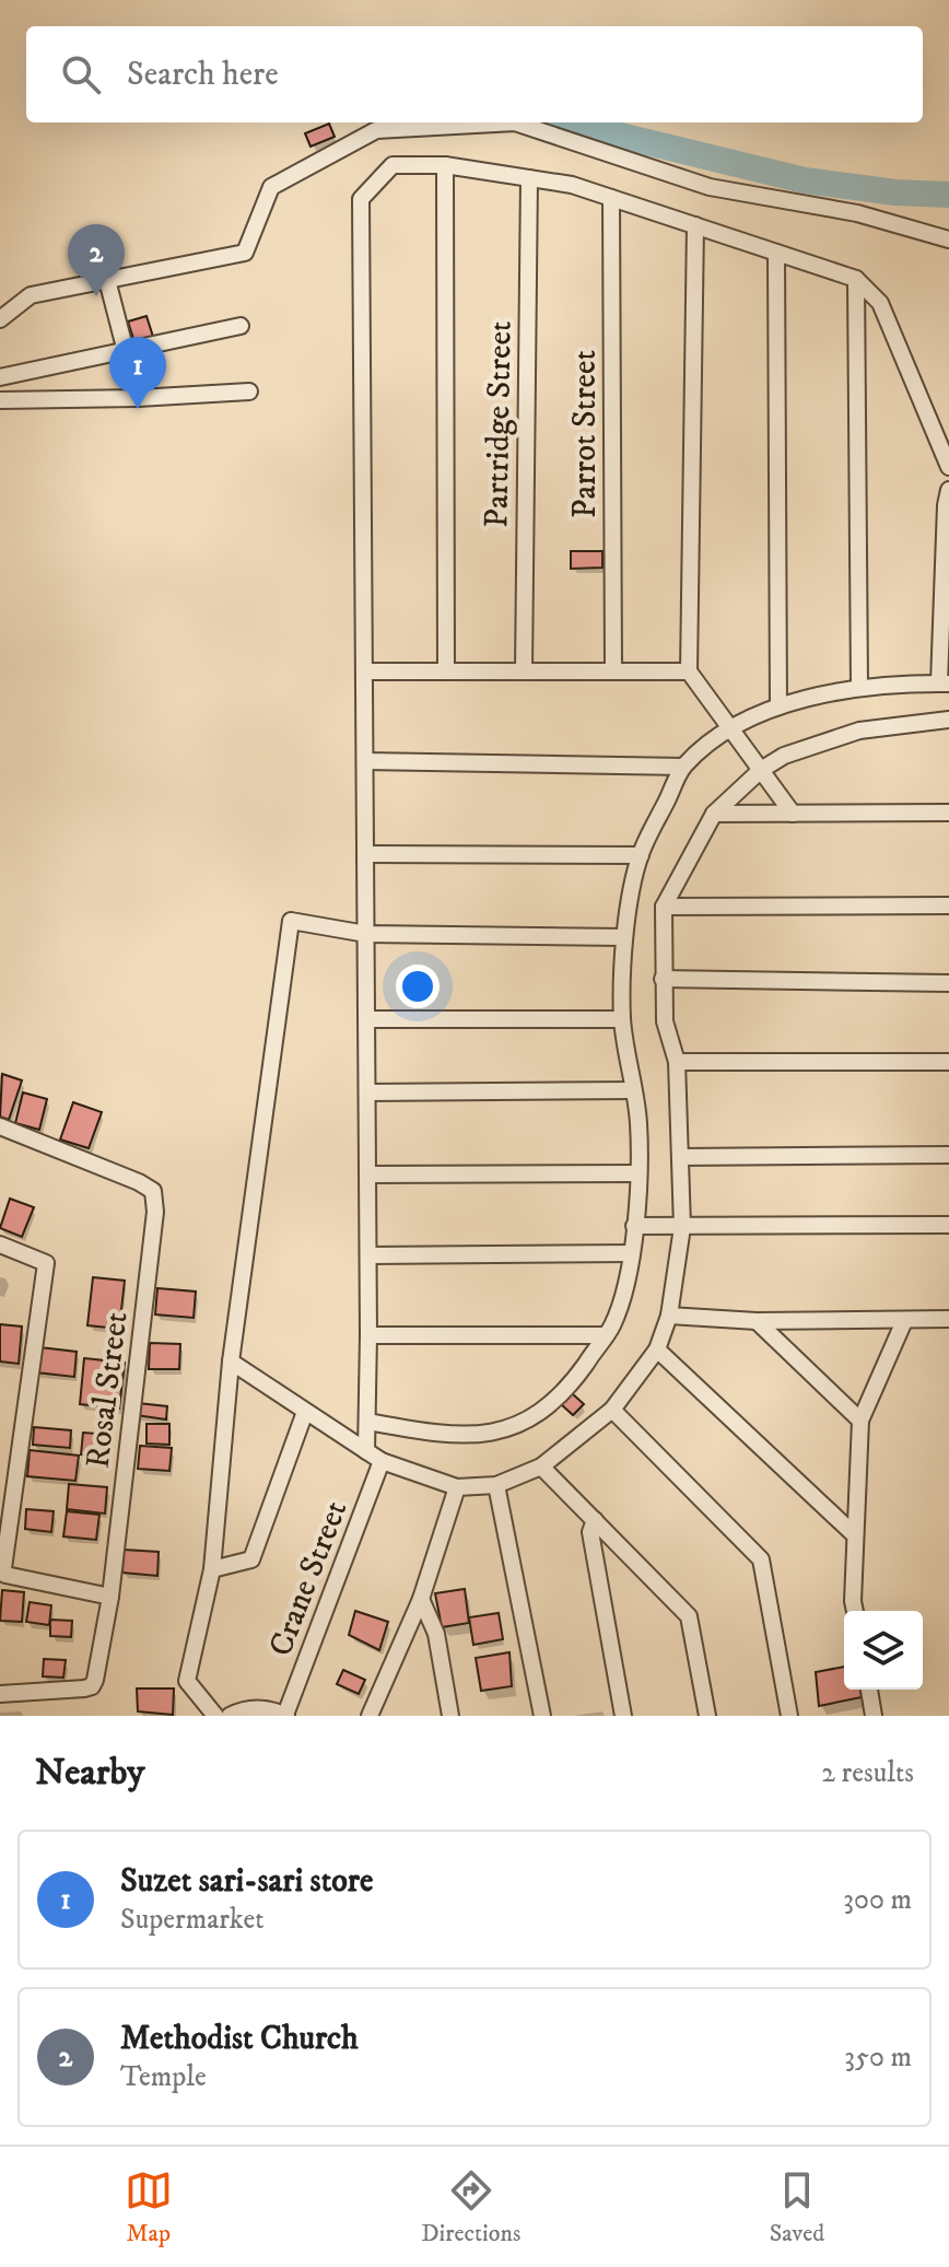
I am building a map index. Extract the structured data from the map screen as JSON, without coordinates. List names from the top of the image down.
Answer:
{
  "streets": {
    "street": [
      "Partridge Street",
      "Parrot Street",
      "Rosal Street",
      "Crane Street"
    ]
  },
  "page": {
    "search": "Search here",
    "pins": ["2", "1"],
    "heading": ["Nearby", "2 results"],
    "list": [
      {
        "mark": "1",
        "name": "Suzet sari-sari store",
        "note": "Supermarket",
        "value": "300 m"
      },
      {
        "mark": "2",
        "name": "Methodist Church",
        "note": "Temple",
        "value": "350 m"
      }
    ],
    "nav": ["Map", "Directions", "Saved"]
  }
}
